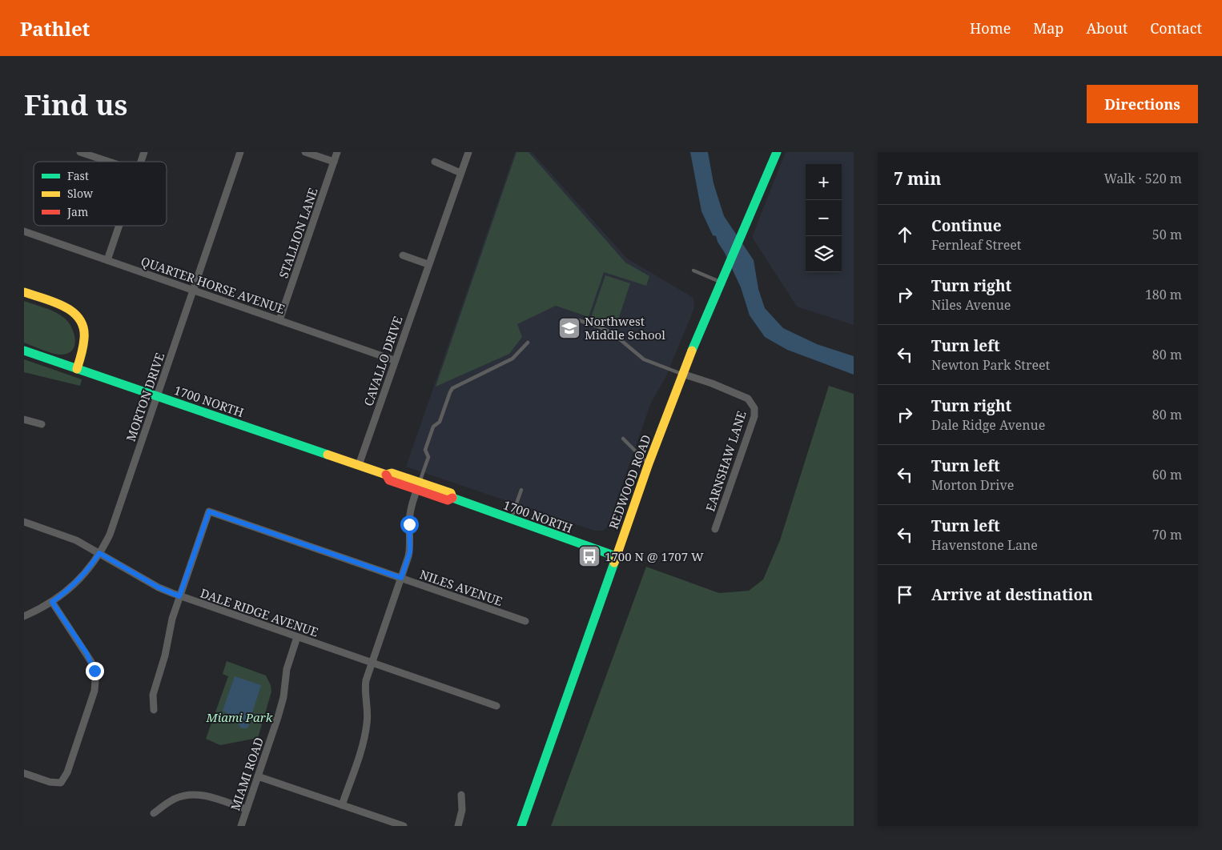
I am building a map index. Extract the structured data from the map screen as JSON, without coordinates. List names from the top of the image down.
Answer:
{
  "streets": {
    "street": [
      "STALLION LANE",
      "QUARTER HORSE AVENUE",
      "CAVALLO DRIVE",
      "MORTON DRIVE",
      "1700 NORTH",
      "EARNSHAW LANE",
      "REDWOOD ROAD",
      "NILES AVENUE",
      "DALE RIDGE AVENUE",
      "MIAMI ROAD"
    ]
  },
  "crossings": [
    ["STALLION LANE", "QUARTER HORSE AVENUE"],
    ["QUARTER HORSE AVENUE", "CAVALLO DRIVE"],
    ["QUARTER HORSE AVENUE", "MORTON DRIVE"],
    ["CAVALLO DRIVE", "1700 NORTH"],
    ["MORTON DRIVE", "1700 NORTH"],
    ["MORTON DRIVE", "DALE RIDGE AVENUE"],
    ["1700 NORTH", "REDWOOD ROAD"],
    ["EARNSHAW LANE", "REDWOOD ROAD"],
    ["NILES AVENUE", "DALE RIDGE AVENUE"],
    ["DALE RIDGE AVENUE", "MIAMI ROAD"]
  ],
  "parks": ["Miami Park"],
  "places": {
    "school or university": ["Northwest Middle School"],
    "bus stop": ["1700 N @ 1707 W"]
  },
  "legend": ["Fast", "Slow", "Jam"],
  "page": {
    "header": "Pathlet",
    "nav": [
      "Home",
      "Map",
      "About",
      "Contact"
    ],
    "buttons": "Directions",
    "title": "Find us",
    "heading": ["7 min", "Walk · 520 m"],
    "map_buttons": ["+", "−"],
    "list": [
      ["Continue", "Fernleaf Street", "50 m"],
      ["Turn right", "Niles Avenue", "180 m"],
      ["Turn left", "Newton Park Street", "80 m"],
      ["Turn right", "Dale Ridge Avenue", "80 m"],
      ["Turn left", "Morton Drive", "60 m"],
      ["Turn left", "Havenstone Lane", "70 m"],
      "Arrive at destination"
    ]
  }
}
